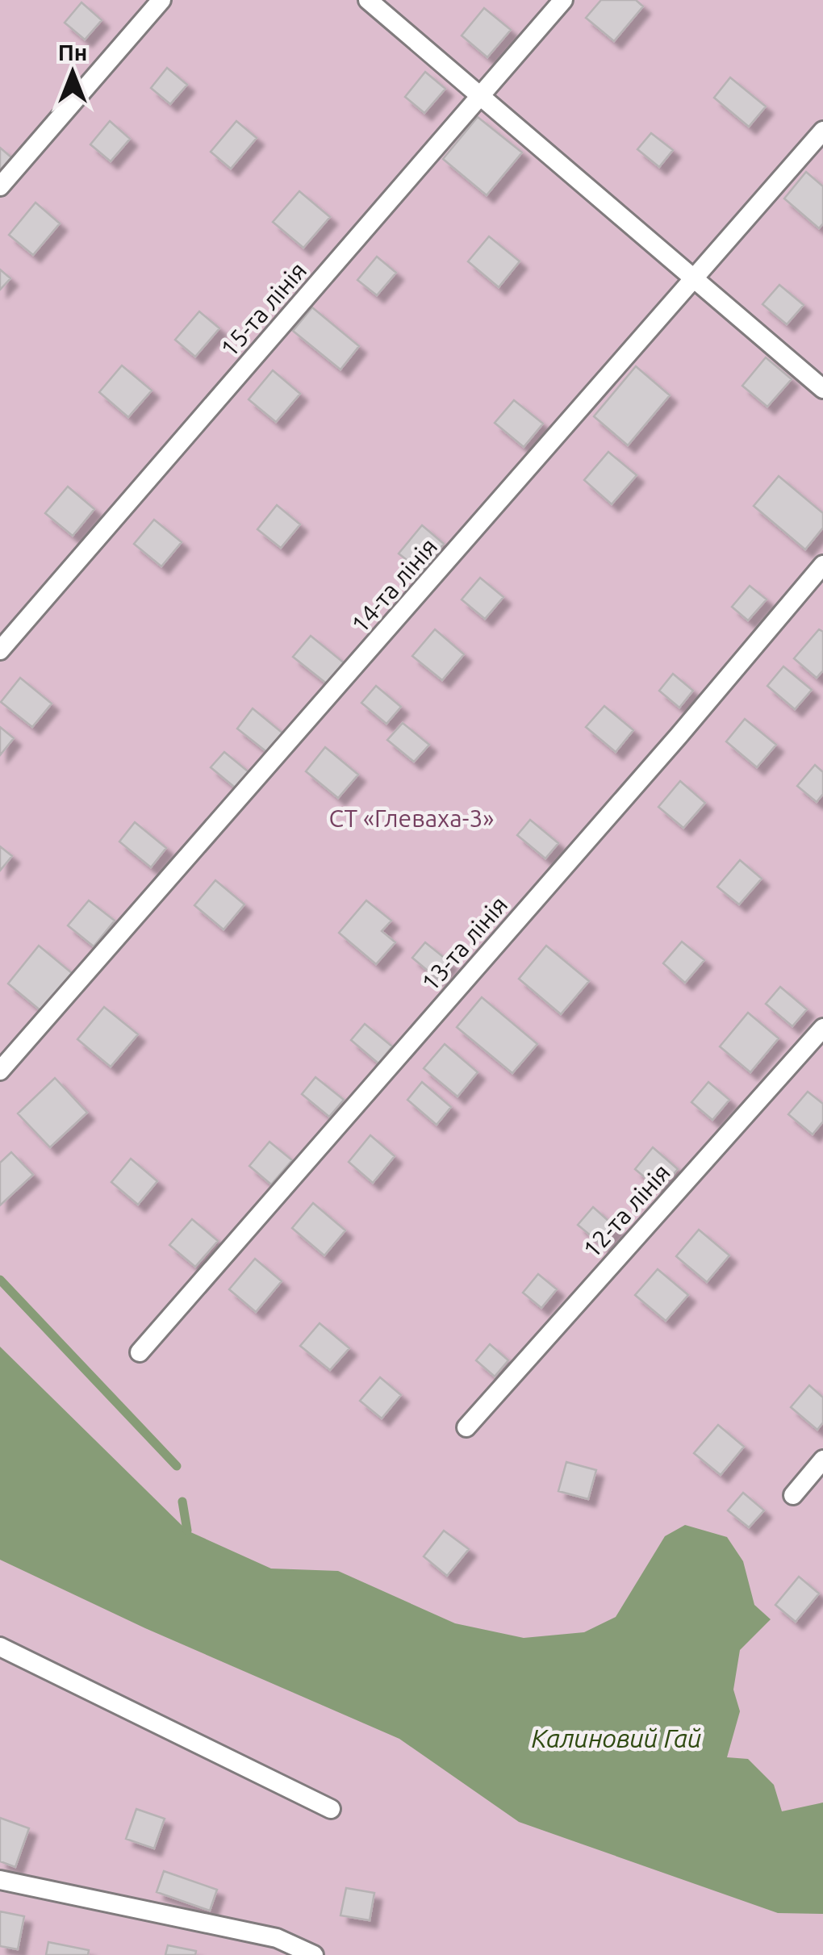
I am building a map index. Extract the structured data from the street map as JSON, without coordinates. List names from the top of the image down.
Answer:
{
  "streets": {
    "lane": [
      "15-та лінія",
      "14-та лінія",
      "13-та лінія",
      "12-та лінія"
    ]
  },
  "water": ["Калиновий Гай"],
  "parks": ["СТ «Глеваха-3»"],
  "north": "top"
}
